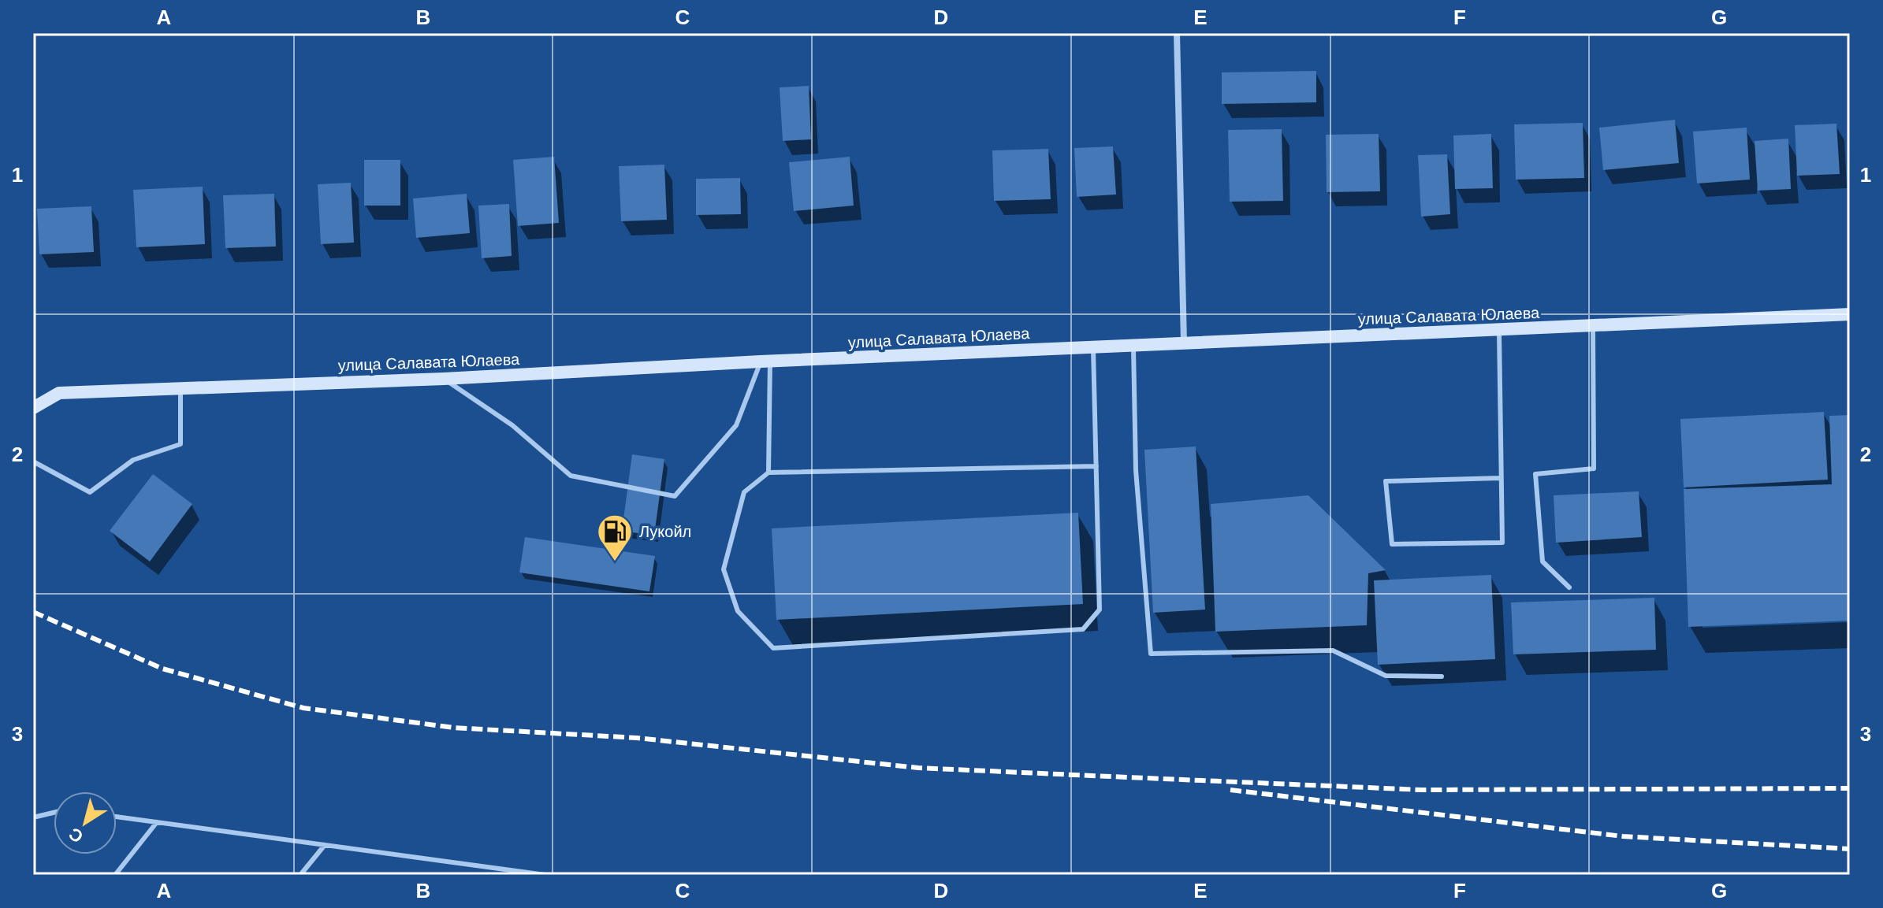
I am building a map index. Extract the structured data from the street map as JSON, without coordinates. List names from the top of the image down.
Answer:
{
  "streets": {
    "street": ["улица Салавата Юлаева"]
  },
  "places": {
    "fuel station": ["Лукойл"]
  },
  "north": "bottom left",
  "grid": {
    "columns": [
      "A",
      "B",
      "C",
      "D",
      "E",
      "F",
      "G"
    ],
    "rows": ["1", "2", "3"]
  }
}
